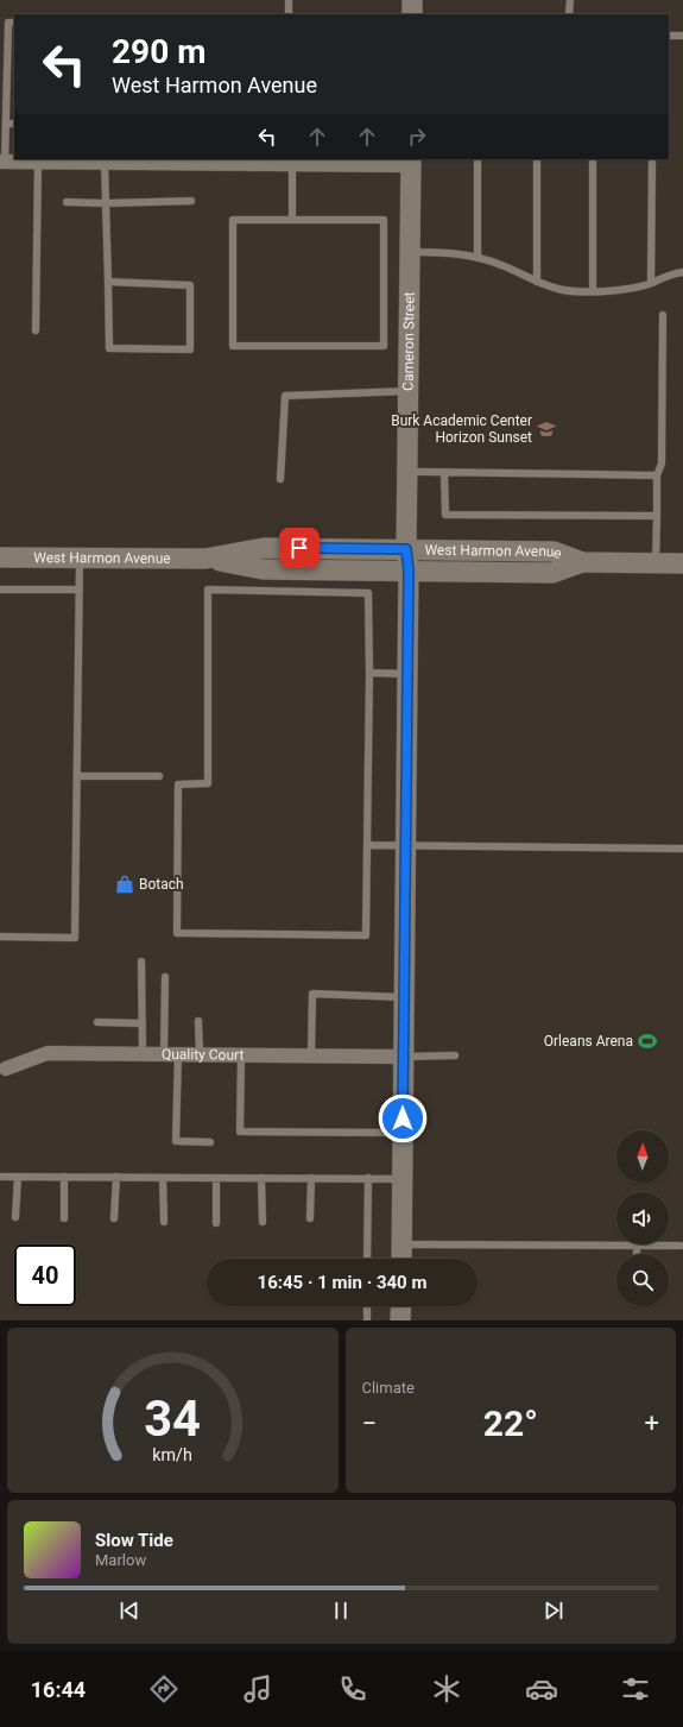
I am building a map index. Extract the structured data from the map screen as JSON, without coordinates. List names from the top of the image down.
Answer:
{
  "streets": {
    "street": ["Cameron Street", "West Harmon Avenue", "Quality Court"]
  },
  "crossings": [
    ["Cameron Street", "West Harmon Avenue"],
    ["Cameron Street", "Quality Court"]
  ],
  "places": {
    "school or university": ["Burk Academic Center Horizon Sunset"],
    "shop": ["Botach"],
    "sports": ["Orleans Arena"]
  },
  "north": "top",
  "page": {
    "turn": ["290 m", "West Harmon Avenue"],
    "limit": "40",
    "trip": "16:45 · 1 min · 340 m",
    "tile": "Climate",
    "heat": ["−", "22°", "+"],
    "song": ["Slow Tide", "Marlow"],
    "tabs": "16:44",
    "gauge": ["34", "km/h"]
  }
}
